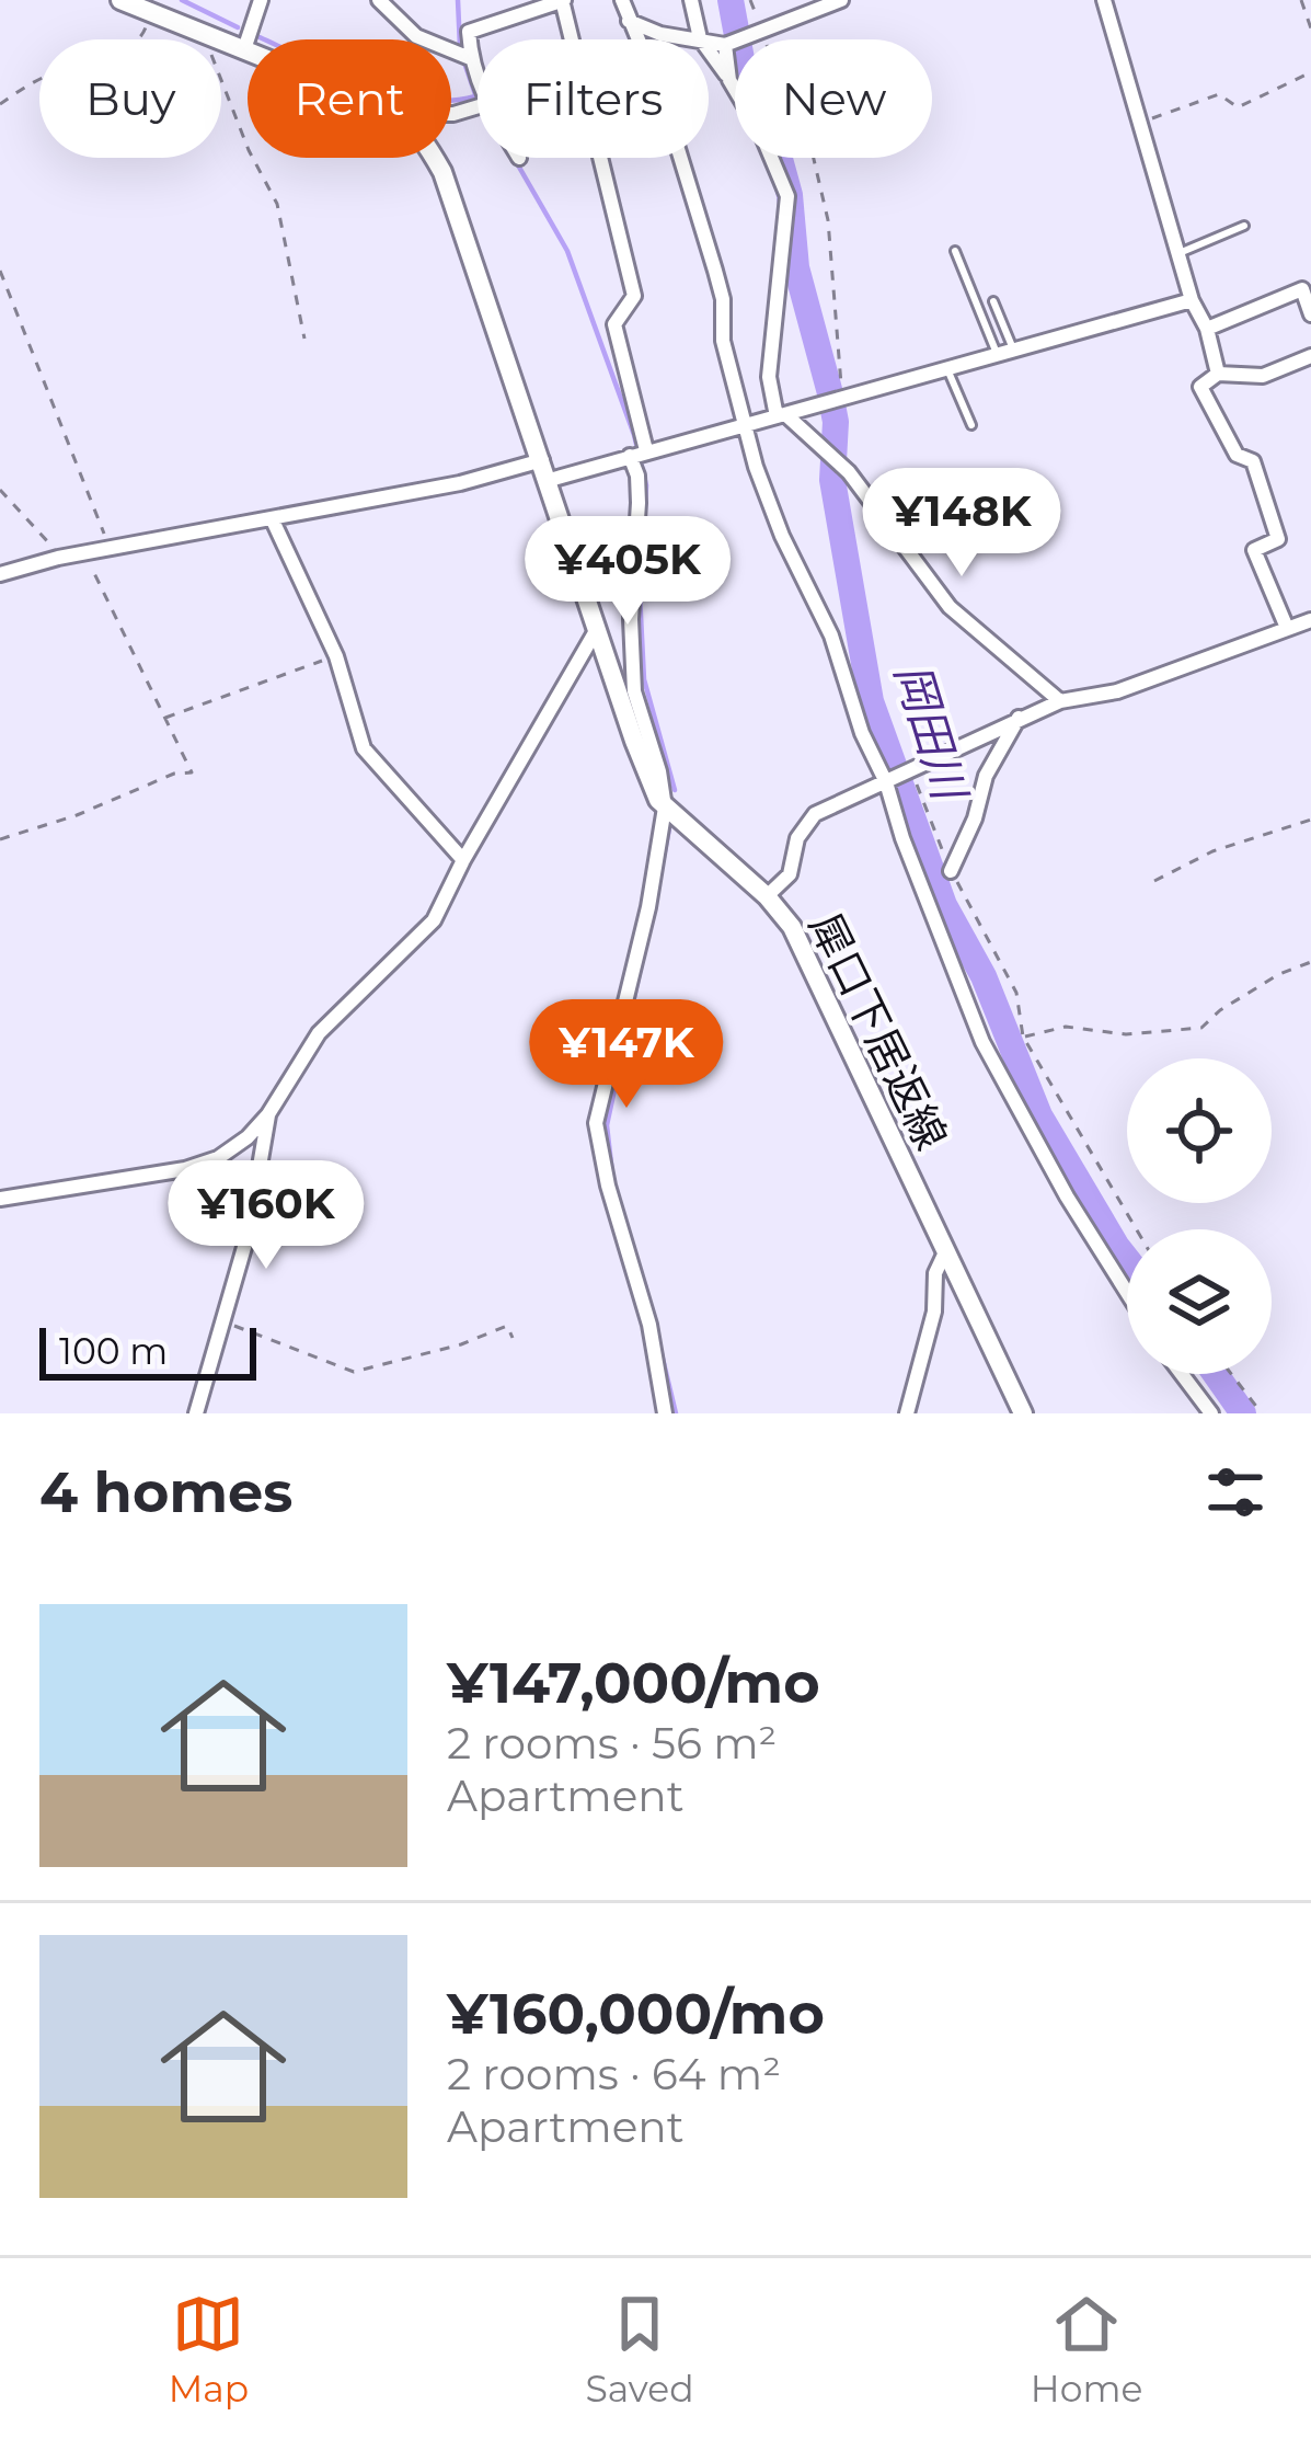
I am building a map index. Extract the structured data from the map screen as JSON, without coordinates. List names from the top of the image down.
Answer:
{
  "streets": {
    "main road": ["犀口下居返線"]
  },
  "water": ["岡田川"],
  "scale_bar": "100 m",
  "page": {
    "chip": [
      "Buy",
      "Rent",
      "Filters",
      "New"
    ],
    "price": [
      "¥148K",
      "¥405K",
      "¥147K",
      "¥160K"
    ],
    "scale": "100 m",
    "heading": "4 homes",
    "list": [
      {
        "name": "¥147,000/mo",
        "note": "2 rooms · 56 m² · Apartment"
      },
      {
        "name": "¥160,000/mo",
        "note": "2 rooms · 64 m² · Apartment"
      }
    ],
    "tabs": ["Map", "Saved", "Home"]
  }
}
